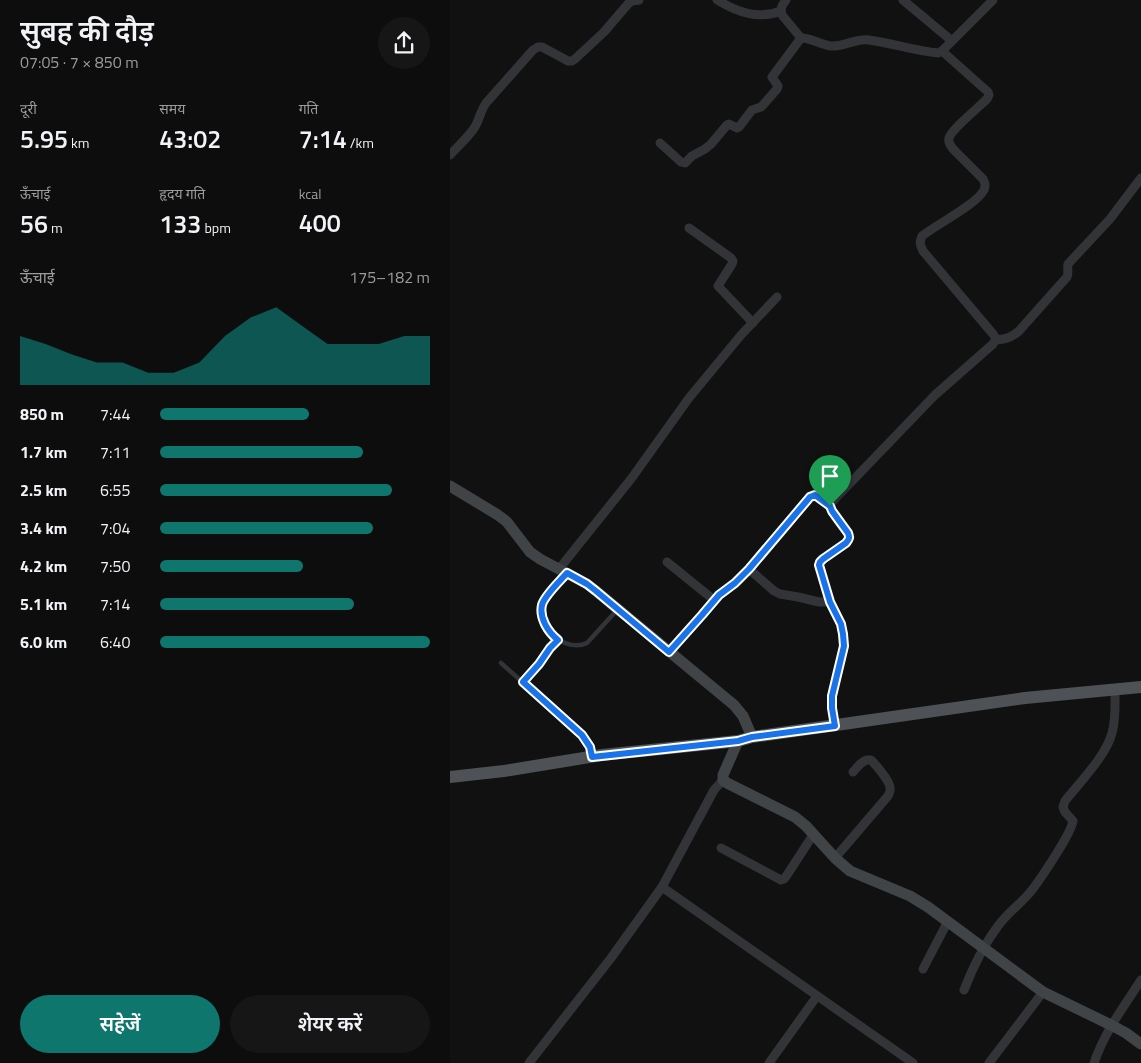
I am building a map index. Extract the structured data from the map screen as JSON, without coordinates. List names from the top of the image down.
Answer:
{
  "page": {
    "heading": ["सुबह की दौड़", "07:05 · 7 × 850 m"],
    "stats": [
      ["दूरी", "5.95 km"],
      ["समय", "43:02"],
      ["गति", "7:14 /km"],
      ["ऊँचाई", "56 m"],
      ["हृदय गति", "133 bpm"],
      ["kcal", "400"]
    ],
    "chart": ["ऊँचाई", "175–182 m"],
    "list": [
      {
        "name": "850 m",
        "note": "7:44"
      },
      {
        "name": "1.7 km",
        "note": "7:11"
      },
      {
        "name": "2.5 km",
        "note": "6:55"
      },
      {
        "name": "3.4 km",
        "note": "7:04"
      },
      {
        "name": "4.2 km",
        "note": "7:50"
      },
      {
        "name": "5.1 km",
        "note": "7:14"
      },
      {
        "name": "6.0 km",
        "note": "6:40"
      }
    ],
    "buttons": ["सहेजें", "शेयर करें"]
  }
}
